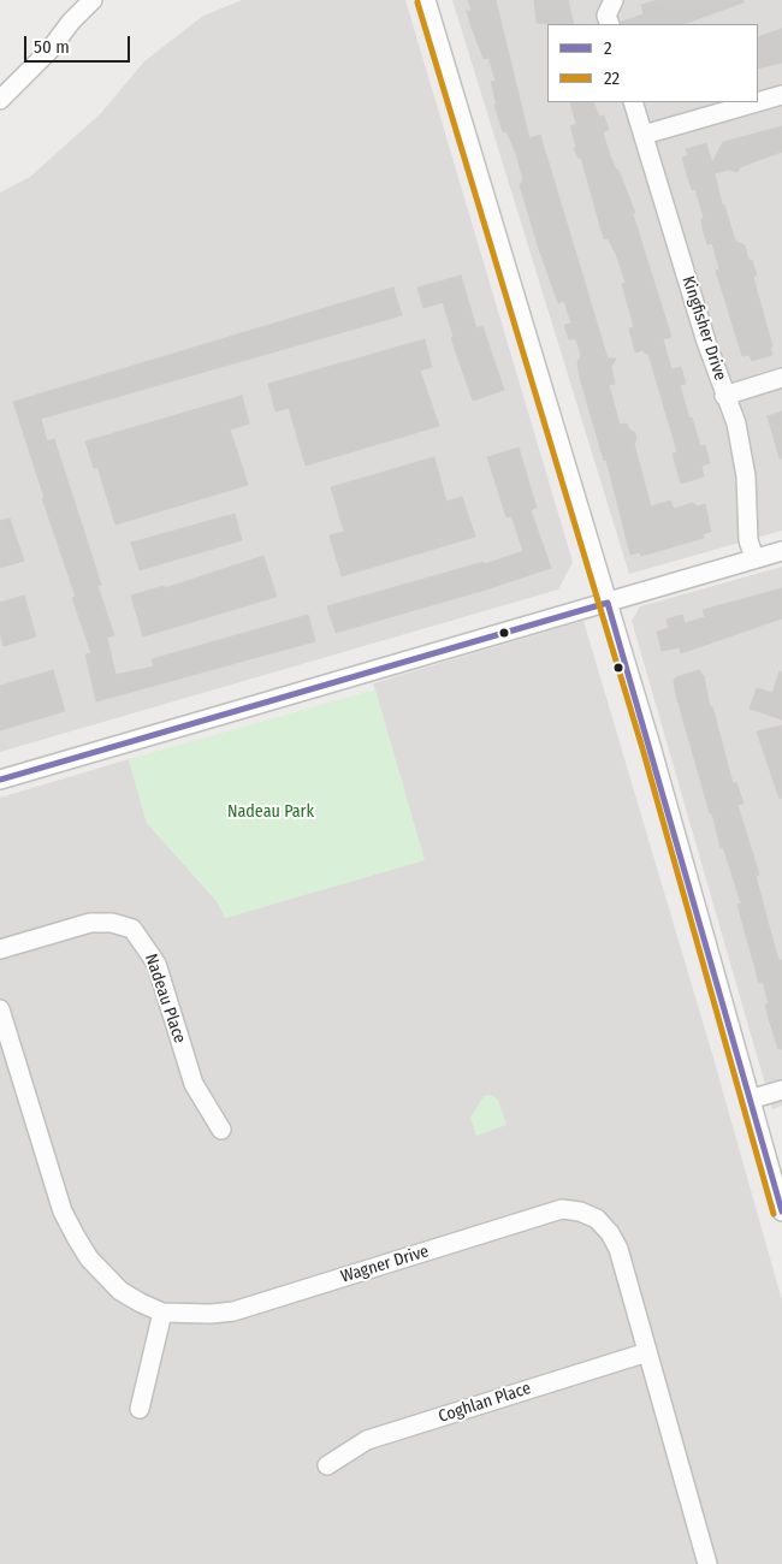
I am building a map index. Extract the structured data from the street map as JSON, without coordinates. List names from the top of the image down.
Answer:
{
  "streets": {
    "street": [
      "Kingfisher Drive",
      "Nadeau Place",
      "Wagner Drive",
      "Coghlan Place"
    ]
  },
  "crossings": [
    ["Wagner Drive", "Coghlan Place"]
  ],
  "parks": ["Nadeau Park"],
  "lines": ["transit line 22", "transit line 2"],
  "legend": ["2", "22"],
  "scale_bar": "50 m"
}
